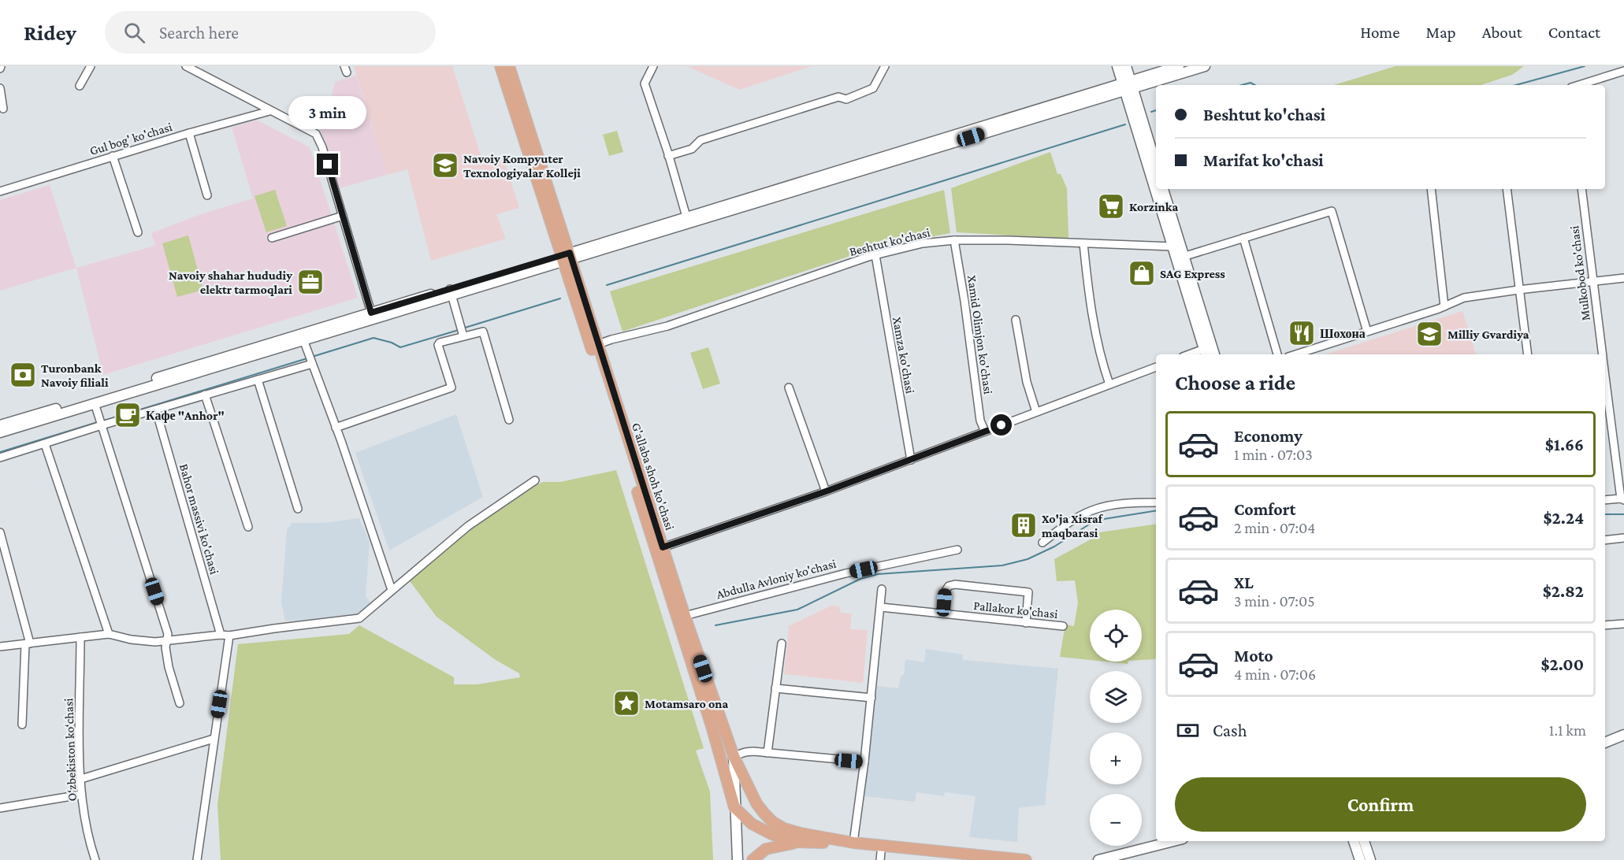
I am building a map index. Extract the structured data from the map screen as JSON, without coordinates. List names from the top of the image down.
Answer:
{
  "streets": {
    "main road": ["G'allaba shoh ko'chasi"],
    "street": [
      "Gul bog' ko'chasi",
      "Beshtut ko'chasi",
      "Mulkobod ko'chasi",
      "Xamid Olimjon ko'chasi",
      "Xamza ko'chasi",
      "Bahor massivi ko'chasi",
      "Abdulla Avloniy ko'chasi",
      "Pallakor ko'chasi",
      "O‘zbekiston ko‘chasi"
    ]
  },
  "crossings": [
    ["Beshtut ko'chasi", "Xamid Olimjon ko'chasi"],
    ["Beshtut ko'chasi", "Xamza ko'chasi"],
    ["Beshtut ko'chasi", "G'allaba shoh ko'chasi"],
    ["G'allaba shoh ko'chasi", "Abdulla Avloniy ko'chasi"]
  ],
  "places": {
    "school or university": ["Navoiy Kompyuter Texnologiyalar Kolleji", "Milliy Gvardiya"],
    "supermarket": ["Korzinka"],
    "shop": ["SAG Express"],
    "office": ["Navoiy shahar hududiy elektr tarmoqlari"],
    "restaurant": ["Шохона"],
    "bank": ["Turonbank Navoiy filiali"],
    "cafe": ["Кафе \"Anhor\""],
    "building": ["Xo'ja Xisraf maqbarasi"],
    "place": ["Motamsaro ona"]
  },
  "page": {
    "header": "Ridey",
    "search": "Search here",
    "nav": [
      "Home",
      "Map",
      "About",
      "Contact"
    ],
    "banner": ["Beshtut ko'chasi", "Marifat ko'chasi"],
    "bubble": "3 min",
    "heading": "Choose a ride",
    "list": [
      {
        "name": "Economy",
        "note": "1 min · 07:03",
        "value": "$1.66"
      },
      {
        "name": "Comfort",
        "note": "2 min · 07:04",
        "value": "$2.24"
      },
      {
        "name": "XL",
        "note": "3 min · 07:05",
        "value": "$2.82"
      },
      {
        "name": "Moto",
        "note": "4 min · 07:06",
        "value": "$2.00"
      }
    ],
    "map_buttons": ["+", "−"],
    "pay": ["Cash", "1.1 km"],
    "buttons": "Confirm"
  }
}
